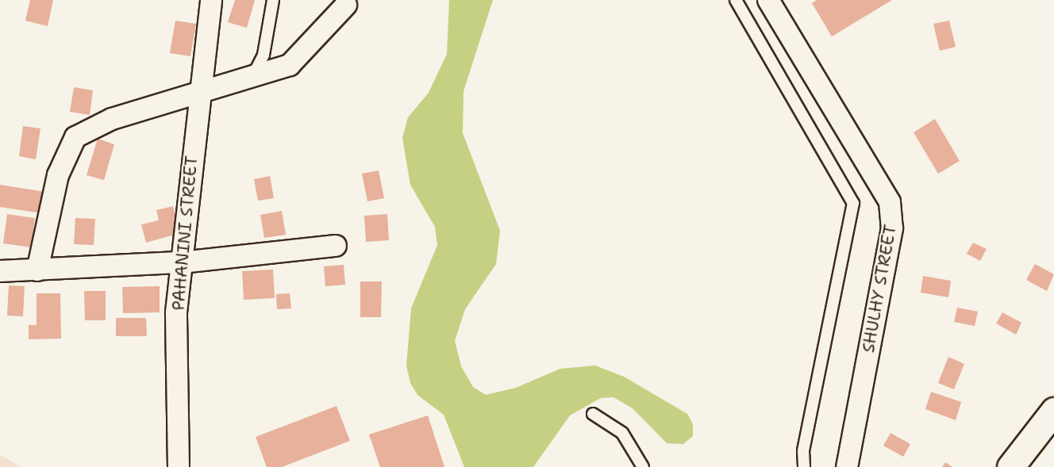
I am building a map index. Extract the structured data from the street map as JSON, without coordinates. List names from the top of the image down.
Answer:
{
  "streets": {
    "street": ["PAHANINI STREET", "SHULHY STREET"]
  }
}
